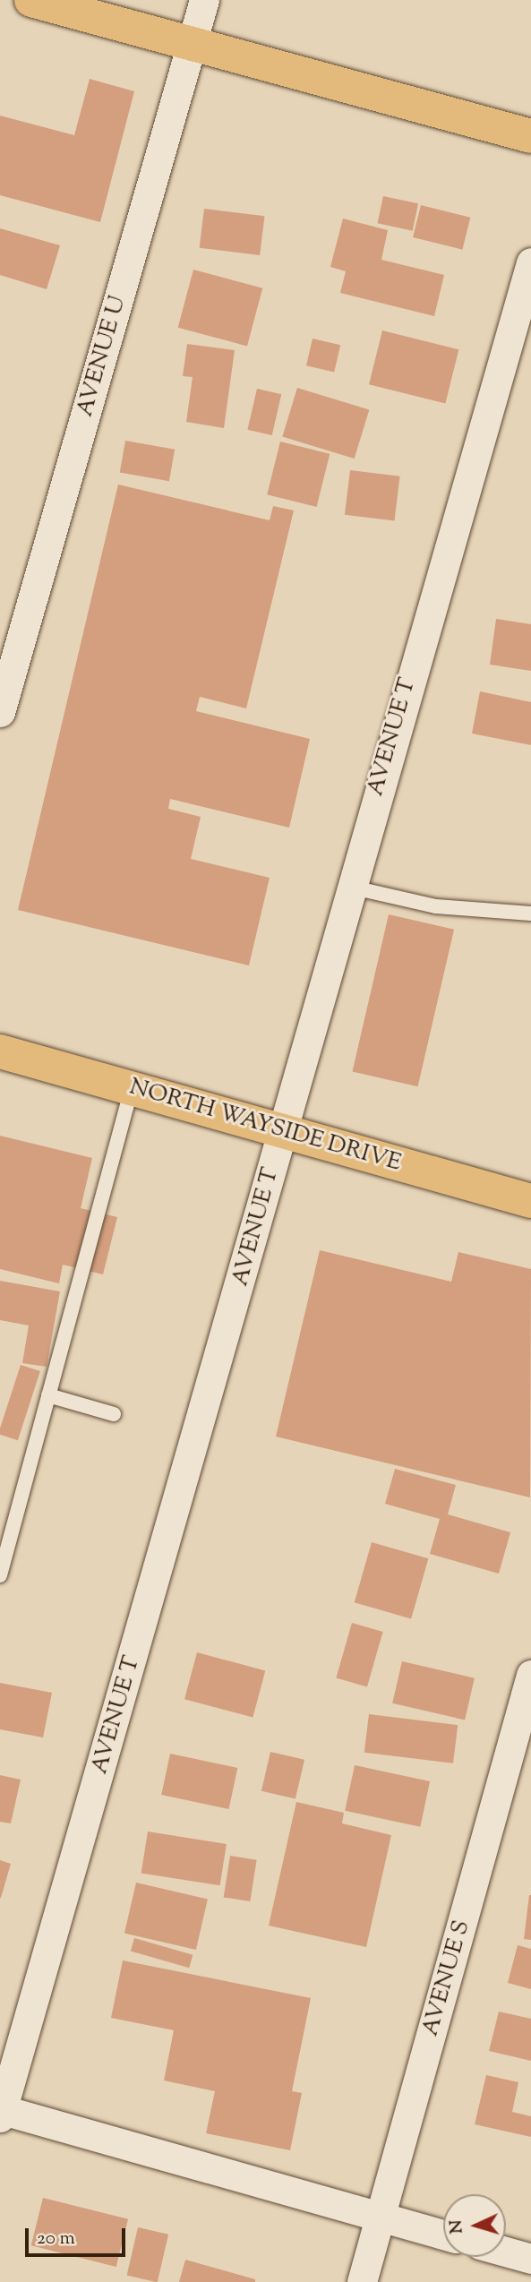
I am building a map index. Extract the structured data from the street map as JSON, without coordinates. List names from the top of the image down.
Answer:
{
  "streets": {
    "main road": ["NORTH WAYSIDE DRIVE"],
    "street": ["AVENUE U", "AVENUE T", "AVENUE S"]
  },
  "crossings": [
    ["AVENUE T", "NORTH WAYSIDE DRIVE"]
  ],
  "scale_bar": "20 m",
  "north": "left"
}
